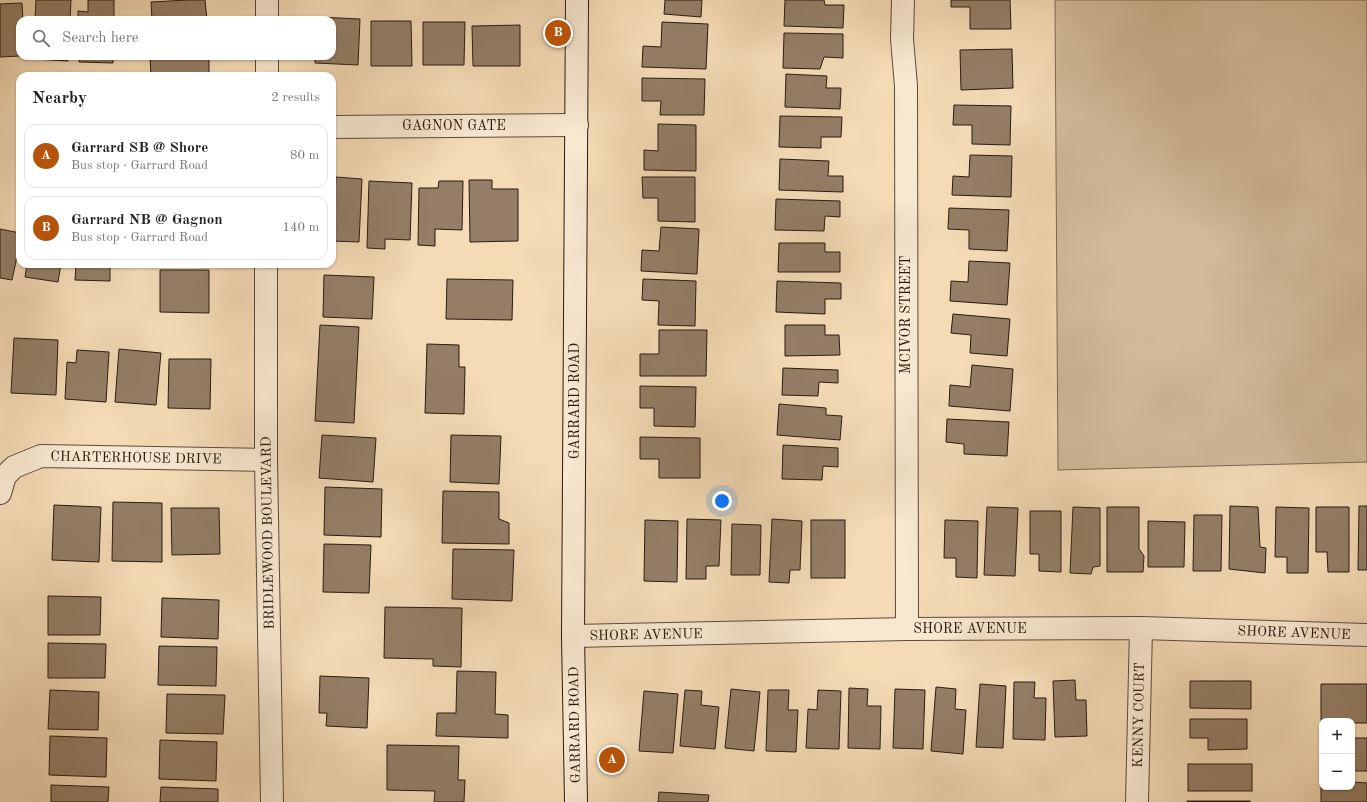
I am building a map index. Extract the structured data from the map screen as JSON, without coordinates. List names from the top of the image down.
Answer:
{
  "streets": {
    "street": [
      "GAGNON GATE",
      "MCIVOR STREET",
      "GARRARD ROAD",
      "CHARTERHOUSE DRIVE",
      "BRIDLEWOOD BOULEVARD",
      "SHORE AVENUE",
      "KENNY COURT"
    ]
  },
  "crossings": [
    ["GAGNON GATE", "GARRARD ROAD"],
    ["MCIVOR STREET", "SHORE AVENUE"],
    ["GARRARD ROAD", "SHORE AVENUE"],
    ["CHARTERHOUSE DRIVE", "BRIDLEWOOD BOULEVARD"],
    ["SHORE AVENUE", "KENNY COURT"]
  ],
  "page": {
    "search": "Search here",
    "pins": ["B", "A"],
    "heading": ["Nearby", "2 results"],
    "list": [
      {
        "mark": "A",
        "name": "Garrard SB @ Shore",
        "note": "Bus stop · Garrard Road",
        "value": "80 m"
      },
      {
        "mark": "B",
        "name": "Garrard NB @ Gagnon",
        "note": "Bus stop · Garrard Road",
        "value": "140 m"
      }
    ],
    "map_buttons": ["+", "−"]
  }
}
